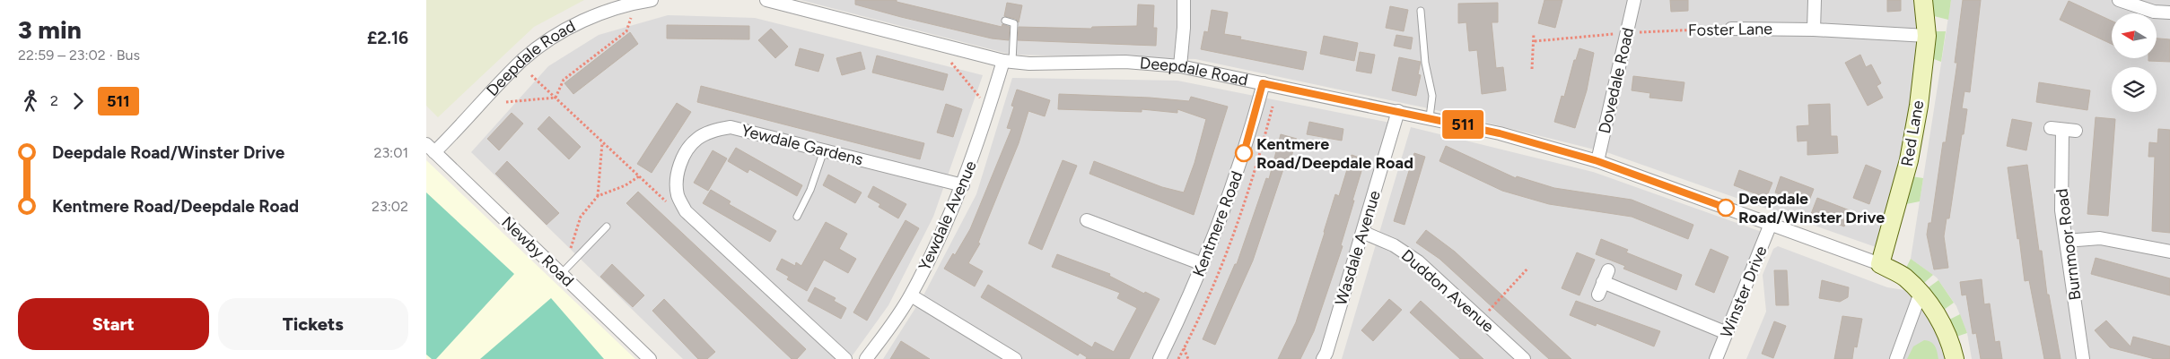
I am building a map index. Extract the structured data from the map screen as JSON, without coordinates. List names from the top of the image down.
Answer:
{
  "streets": {
    "street": [
      "Foster Lane",
      "Deepdale Road",
      "Dovedale Road",
      "Red Lane",
      "Yewdale Gardens",
      "Yewdale Avenue",
      "Kentmere Road",
      "Burnmoor Road",
      "Wasdale Avenue",
      "Newby Road",
      "Duddon Avenue",
      "Winster Drive"
    ]
  },
  "crossings": [
    ["Foster Lane", "Dovedale Road"],
    ["Foster Lane", "Red Lane"],
    ["Deepdale Road", "Dovedale Road"],
    ["Deepdale Road", "Red Lane"],
    ["Deepdale Road", "Yewdale Avenue"],
    ["Deepdale Road", "Kentmere Road"],
    ["Deepdale Road", "Wasdale Avenue"],
    ["Deepdale Road", "Newby Road"],
    ["Deepdale Road", "Winster Drive"],
    ["Yewdale Gardens", "Yewdale Avenue"],
    ["Wasdale Avenue", "Duddon Avenue"]
  ],
  "places": ["Kentmere Road/Deepdale Road", "Deepdale Road/Winster Drive"],
  "lines": ["bus line 511"],
  "north": "left",
  "page": {
    "heading": ["3 min", "22:59 – 23:02 · Bus", "£2.16"],
    "on_map": "511",
    "legs": ["2", "511"],
    "list": [
      {
        "name": "Deepdale Road/Winster Drive",
        "value": "23:01"
      },
      {
        "name": "Kentmere Road/Deepdale Road",
        "value": "23:02"
      }
    ],
    "buttons": ["Start", "Tickets"]
  }
}
